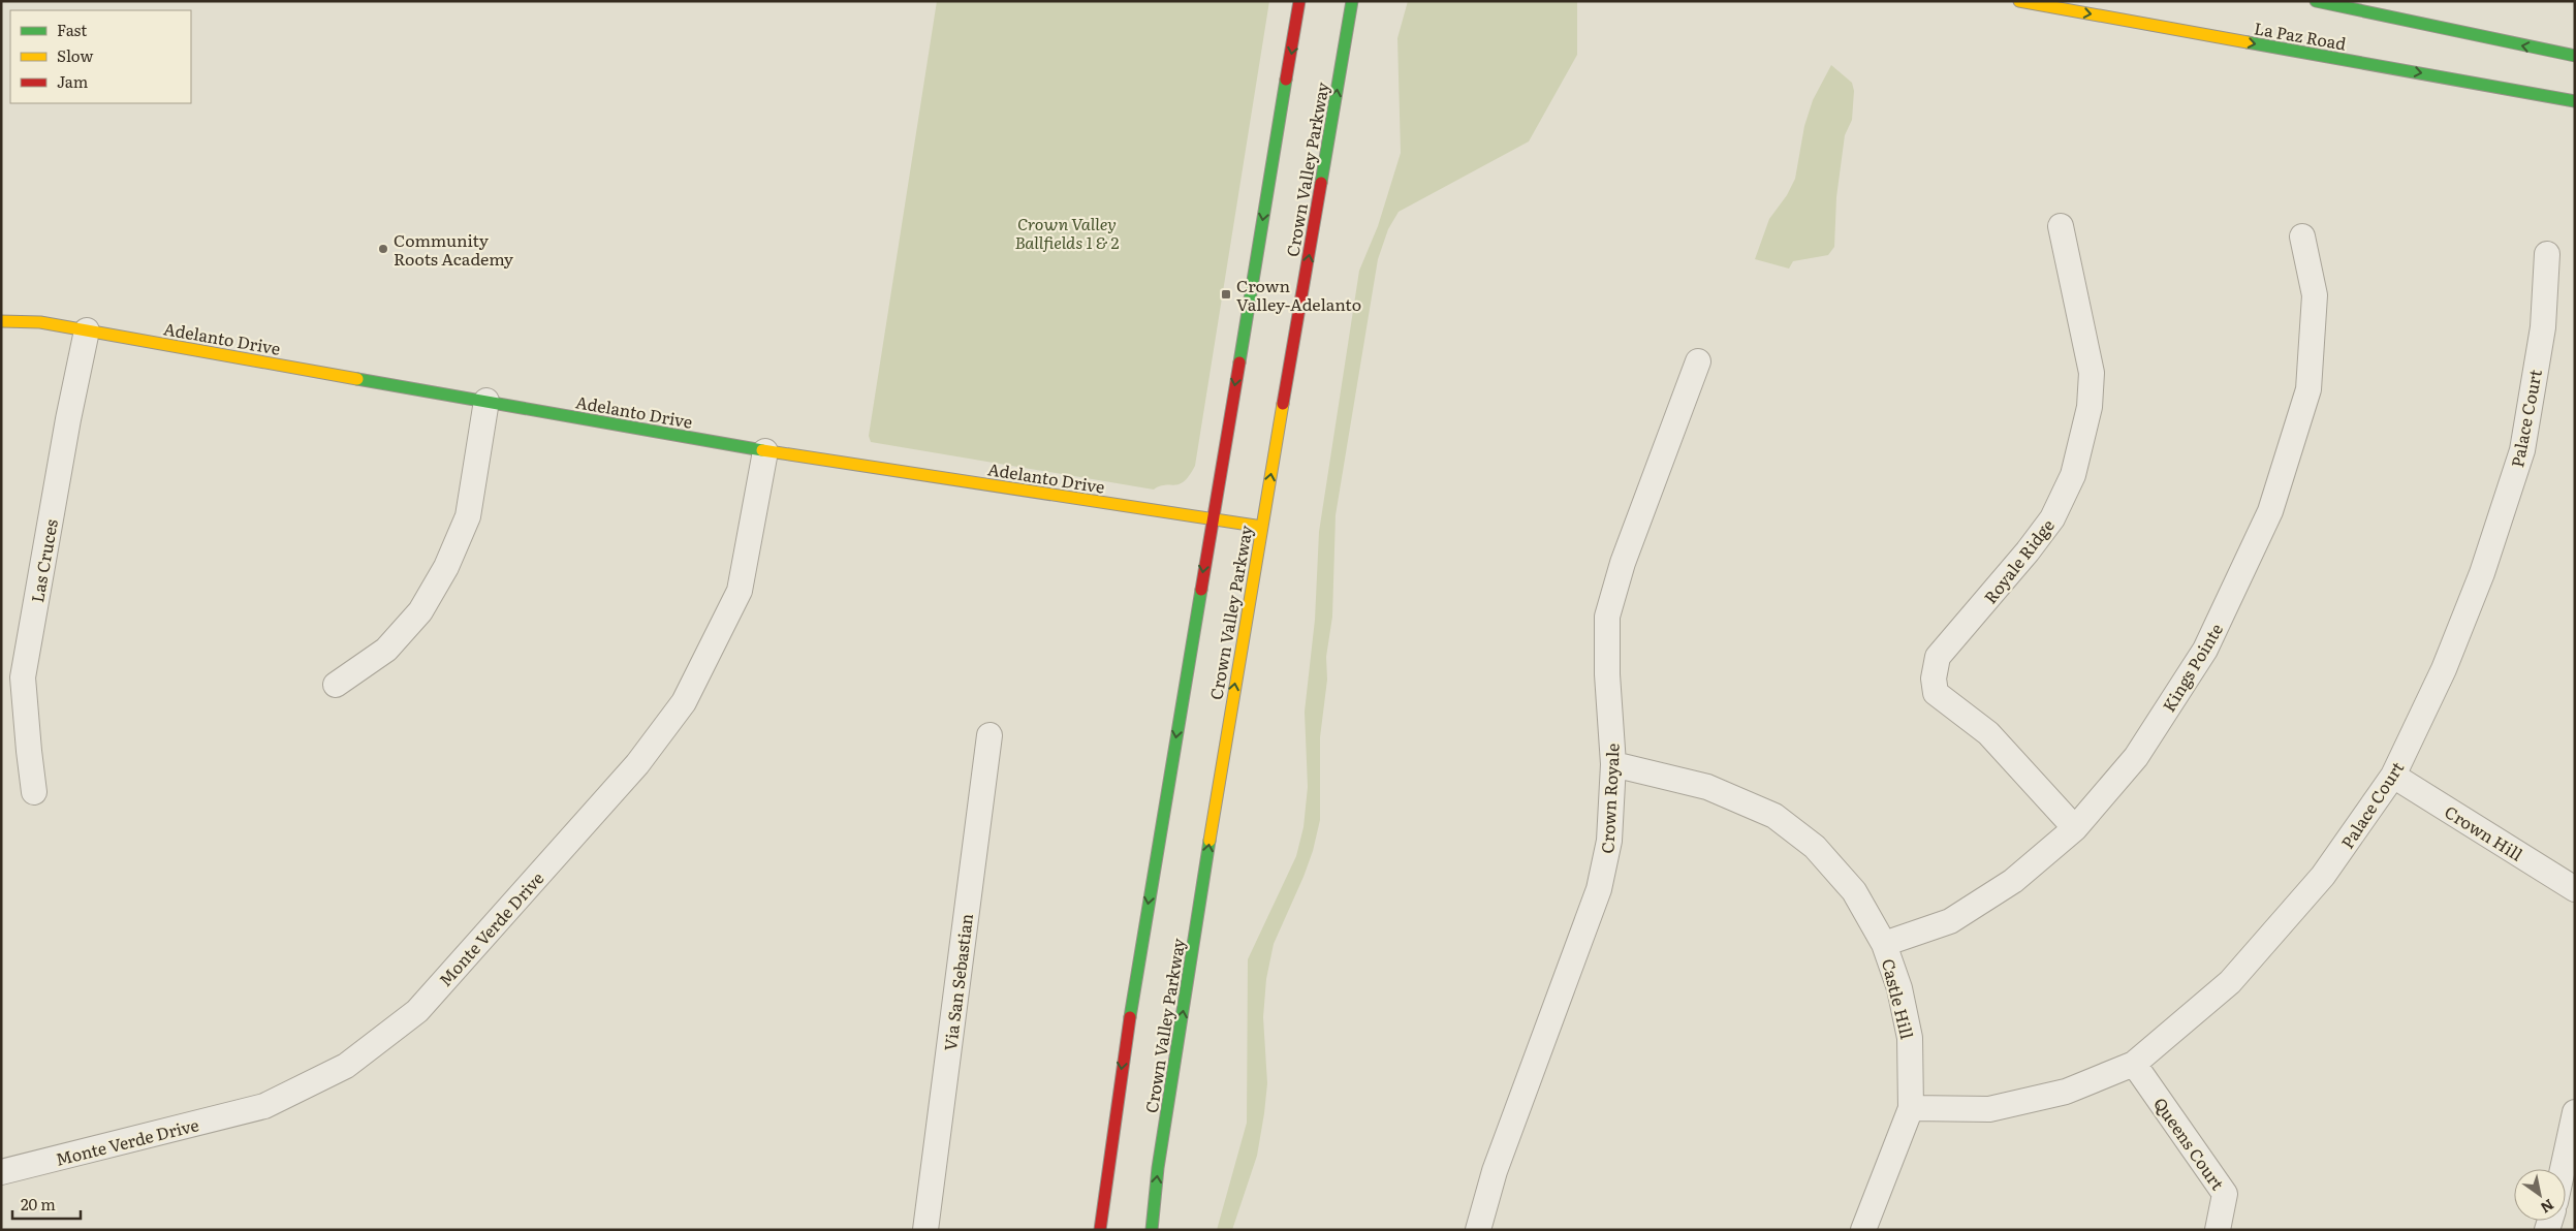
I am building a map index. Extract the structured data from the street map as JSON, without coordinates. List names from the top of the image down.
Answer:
{
  "streets": {
    "main road": ["La Paz Road", "Crown Valley Parkway", "Adelanto Drive"],
    "street": [
      "Palace Court",
      "Las Cruces",
      "Royale Ridge",
      "Kings Pointe",
      "Crown Royale",
      "Crown Hill",
      "Monte Verde Drive",
      "Via San Sebastian",
      "Castle Hill",
      "Queens Court"
    ]
  },
  "crossings": [
    ["Crown Valley Parkway", "Adelanto Drive"],
    ["Adelanto Drive", "Las Cruces"],
    ["Adelanto Drive", "Monte Verde Drive"],
    ["Palace Court", "Crown Hill"],
    ["Palace Court", "Castle Hill"],
    ["Palace Court", "Queens Court"],
    ["Royale Ridge", "Kings Pointe"],
    ["Kings Pointe", "Castle Hill"],
    ["Crown Royale", "Castle Hill"]
  ],
  "parks": ["Crown Valley Ballfields 1 & 2"],
  "places": {
    "other": ["Community Roots Academy"],
    "transit": ["Crown Valley-Adelanto"]
  },
  "legend": ["Fast", "Slow", "Jam"],
  "scale_bar": "20 m",
  "north": "bottom right"
}
